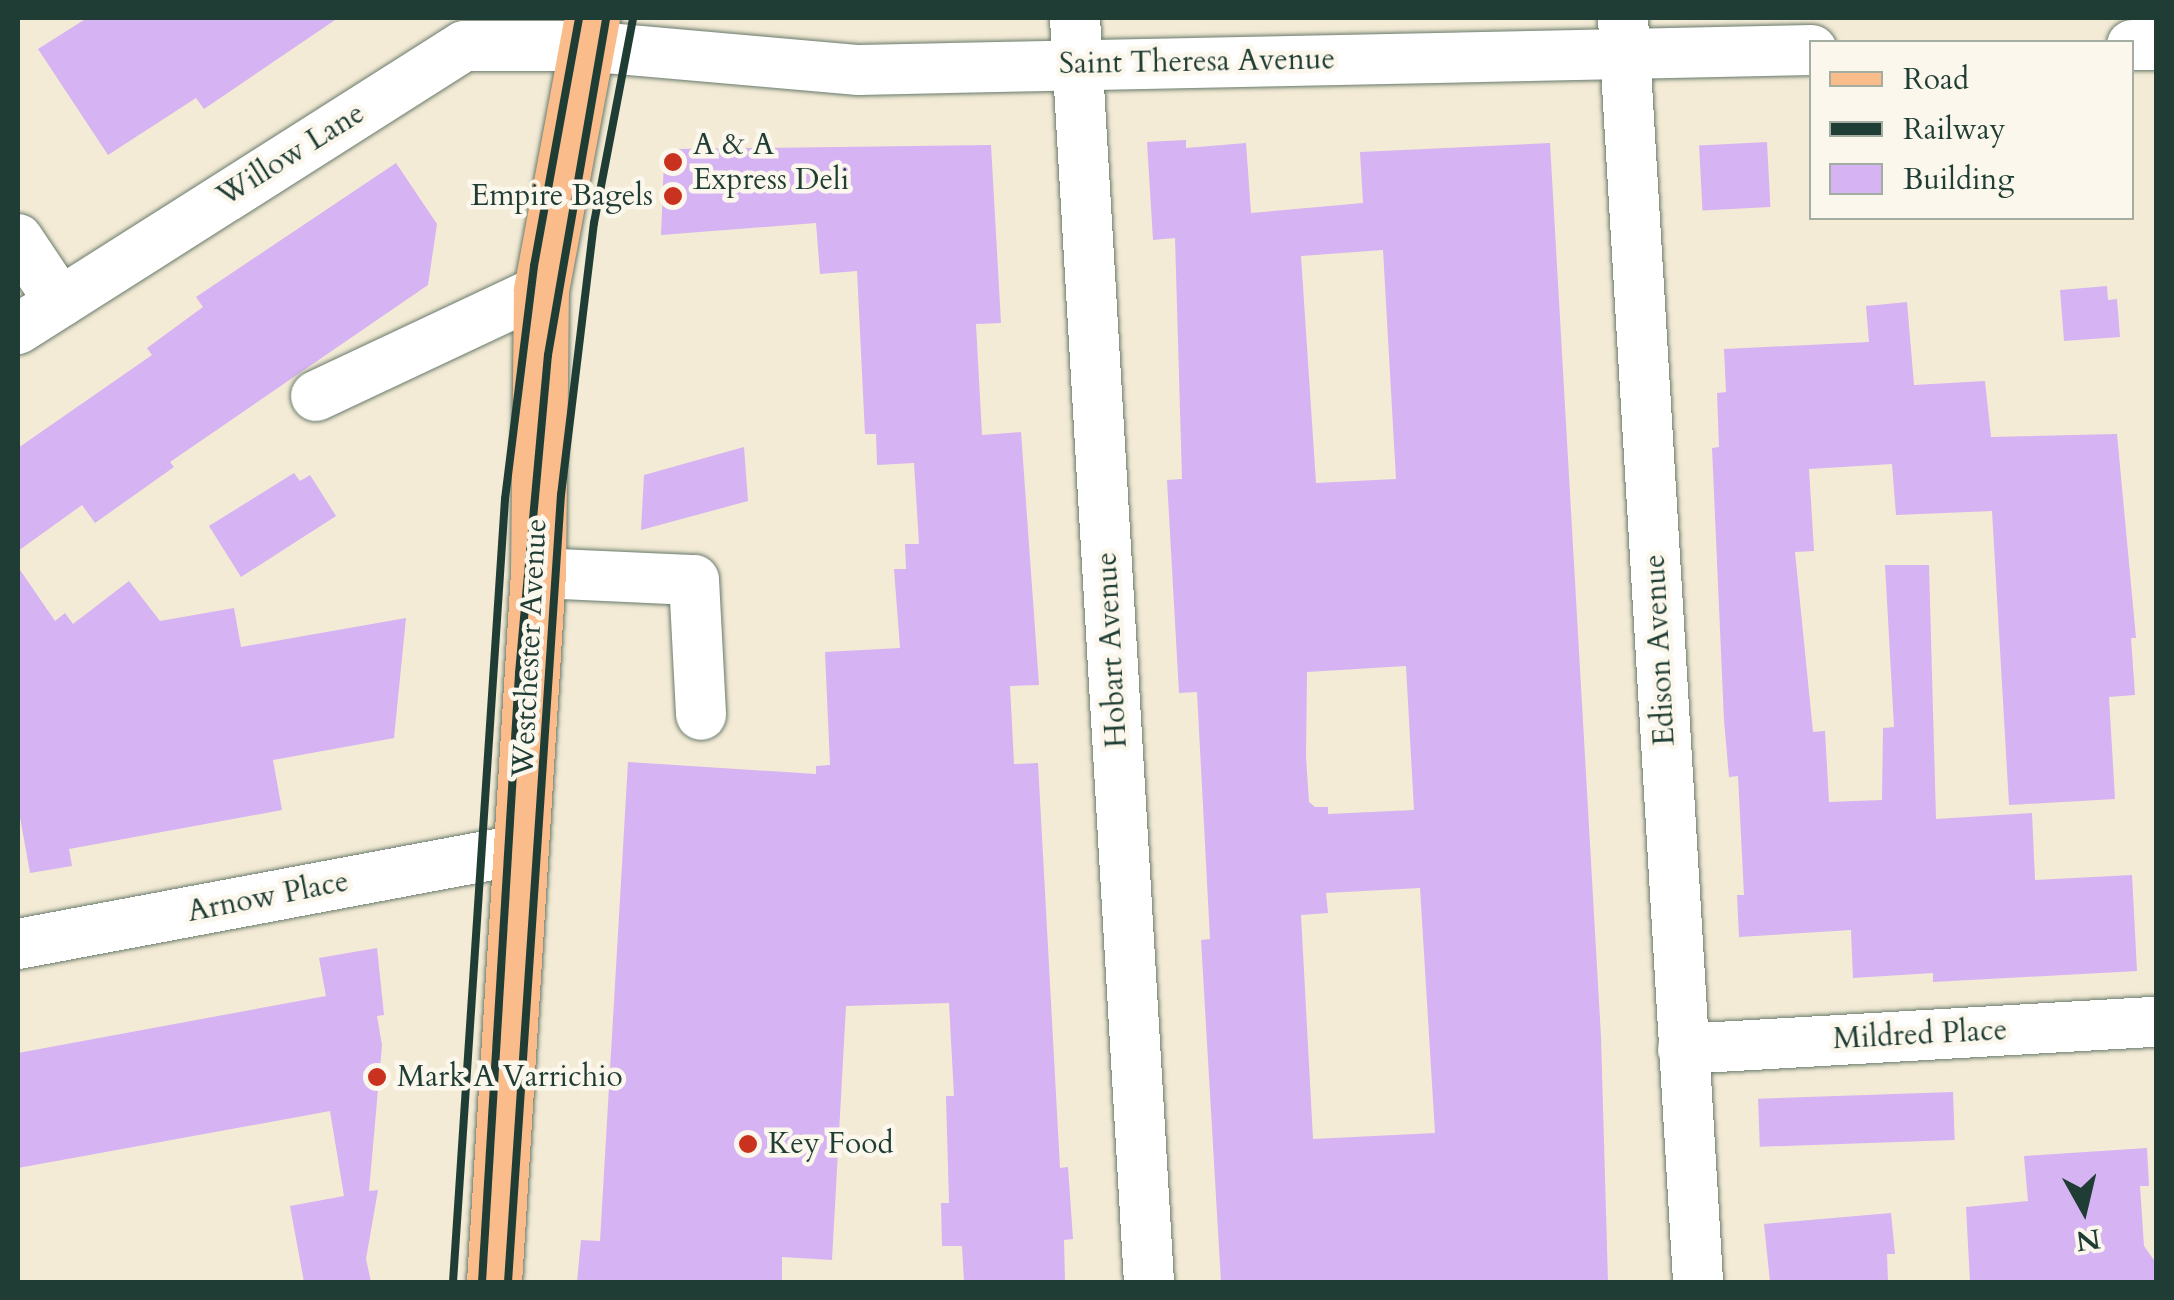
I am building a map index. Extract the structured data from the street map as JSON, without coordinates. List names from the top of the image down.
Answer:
{
  "streets": {
    "main road": ["Westchester Avenue"],
    "street": [
      "Saint Theresa Avenue",
      "Willow Lane",
      "Hobart Avenue",
      "Edison Avenue",
      "Arnow Place",
      "Mildred Place"
    ]
  },
  "crossings": [
    ["Saint Theresa Avenue", "Willow Lane"],
    ["Saint Theresa Avenue", "Westchester Avenue"],
    ["Saint Theresa Avenue", "Hobart Avenue"],
    ["Saint Theresa Avenue", "Edison Avenue"],
    ["Willow Lane", "Westchester Avenue"],
    ["Westchester Avenue", "Arnow Place"],
    ["Edison Avenue", "Mildred Place"]
  ],
  "places": [
    "A & A Express Deli",
    "Empire Bagels",
    "Mark A Varrichio",
    "Key Food"
  ],
  "legend": ["Road", "Railway", "Building"],
  "north": "bottom"
}
